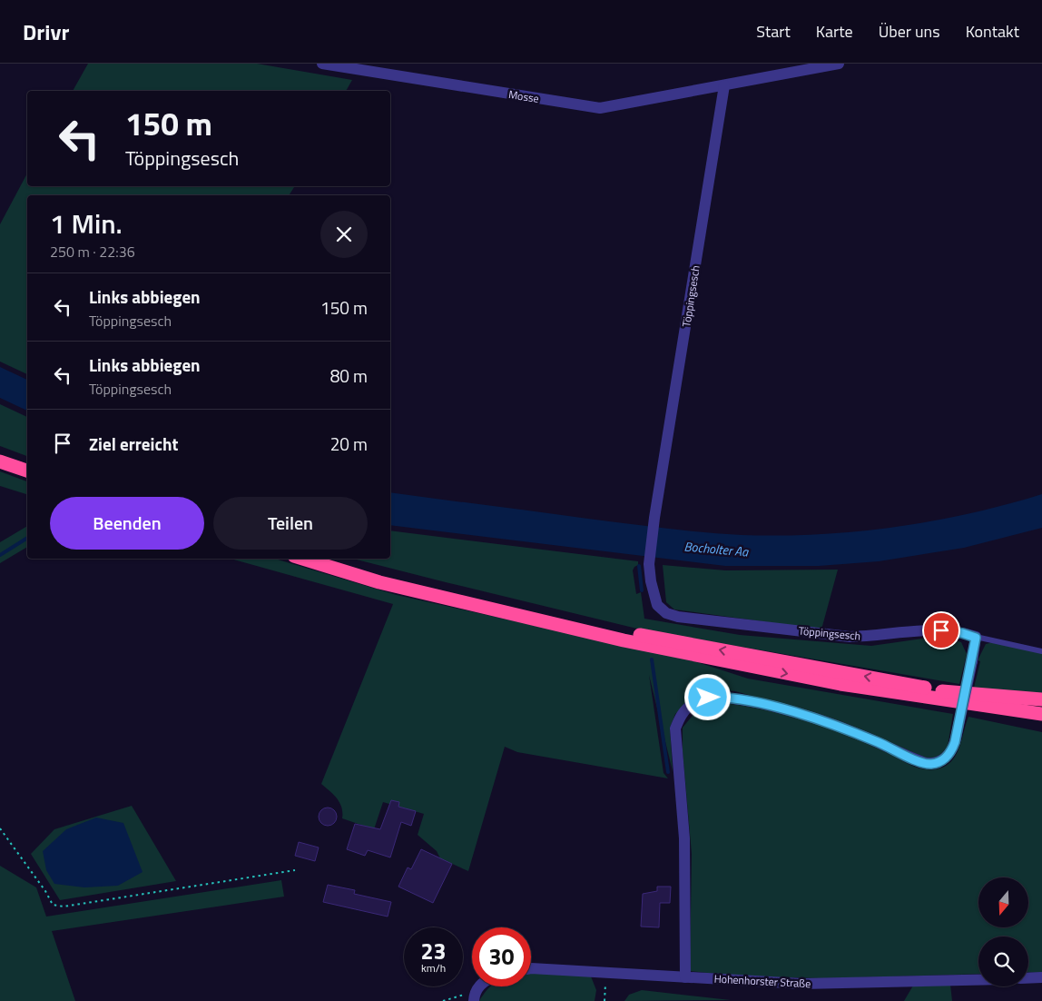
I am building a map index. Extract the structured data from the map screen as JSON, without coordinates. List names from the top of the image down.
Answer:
{
  "streets": {
    "street": ["Mosse", "Töppingsesch", "Hohenhorster Straße"]
  },
  "crossings": [
    ["Mosse", "Töppingsesch"]
  ],
  "water": ["Bocholter Aa"],
  "north": "bottom",
  "page": {
    "header": "Drivr",
    "nav": [
      "Start",
      "Karte",
      "Über uns",
      "Kontakt"
    ],
    "turn": ["150 m", "Töppingsesch"],
    "heading": ["1 Min.", "250 m · 22:36"],
    "list": [
      {
        "name": "Links abbiegen",
        "note": "Töppingsesch",
        "value": "150 m"
      },
      {
        "name": "Links abbiegen",
        "note": "Töppingsesch",
        "value": "80 m"
      },
      {
        "name": "Ziel erreicht",
        "value": "20 m"
      }
    ],
    "buttons": ["Beenden", "Teilen"],
    "speed": "23 km/h",
    "limit": "30"
  }
}
